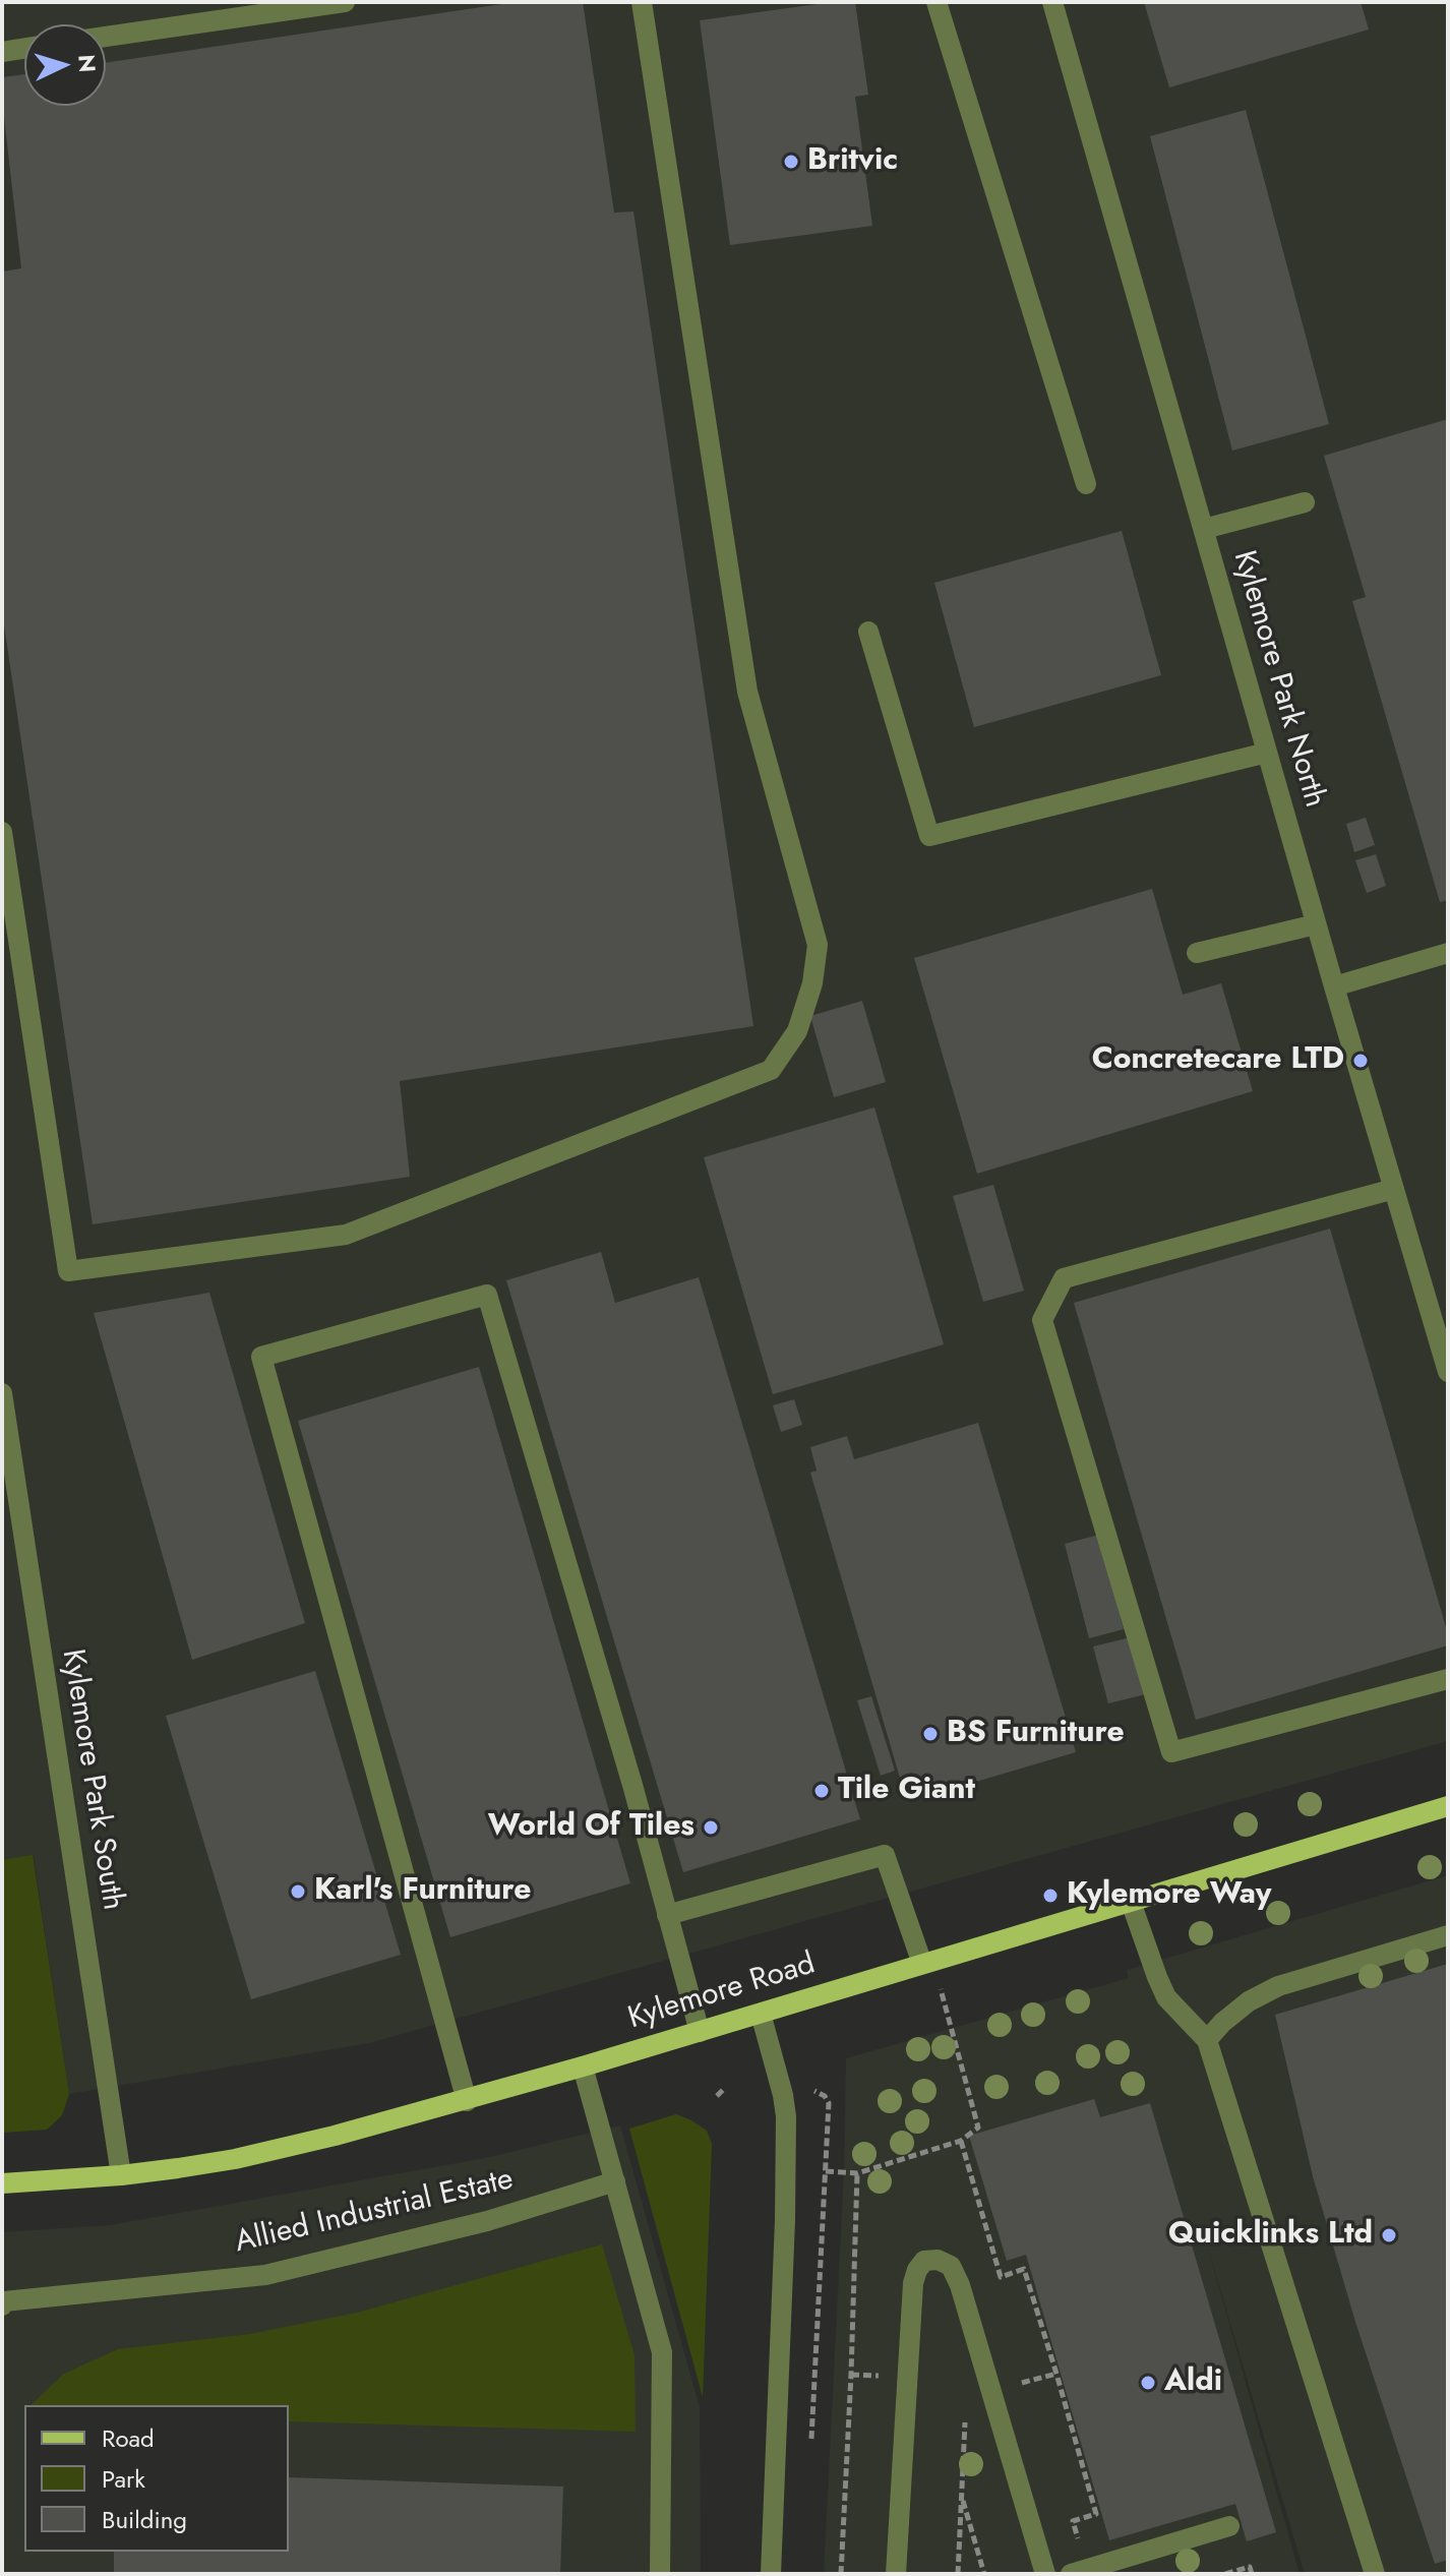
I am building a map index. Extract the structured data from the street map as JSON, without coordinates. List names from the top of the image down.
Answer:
{
  "streets": {
    "main road": ["Kylemore Road"],
    "street": ["Kylemore Park North", "Kylemore Park South", "Allied Industrial Estate"]
  },
  "crossings": [
    ["Kylemore Park South", "Kylemore Road"]
  ],
  "places": [
    "Britvic",
    "Concretecare LTD",
    "BS Furniture",
    "Tile Giant",
    "World Of Tiles",
    "Karl's Furniture",
    "Kylemore Way",
    "Quicklinks Ltd",
    "Aldi"
  ],
  "legend": ["Road", "Park", "Building"],
  "north": "right"
}
